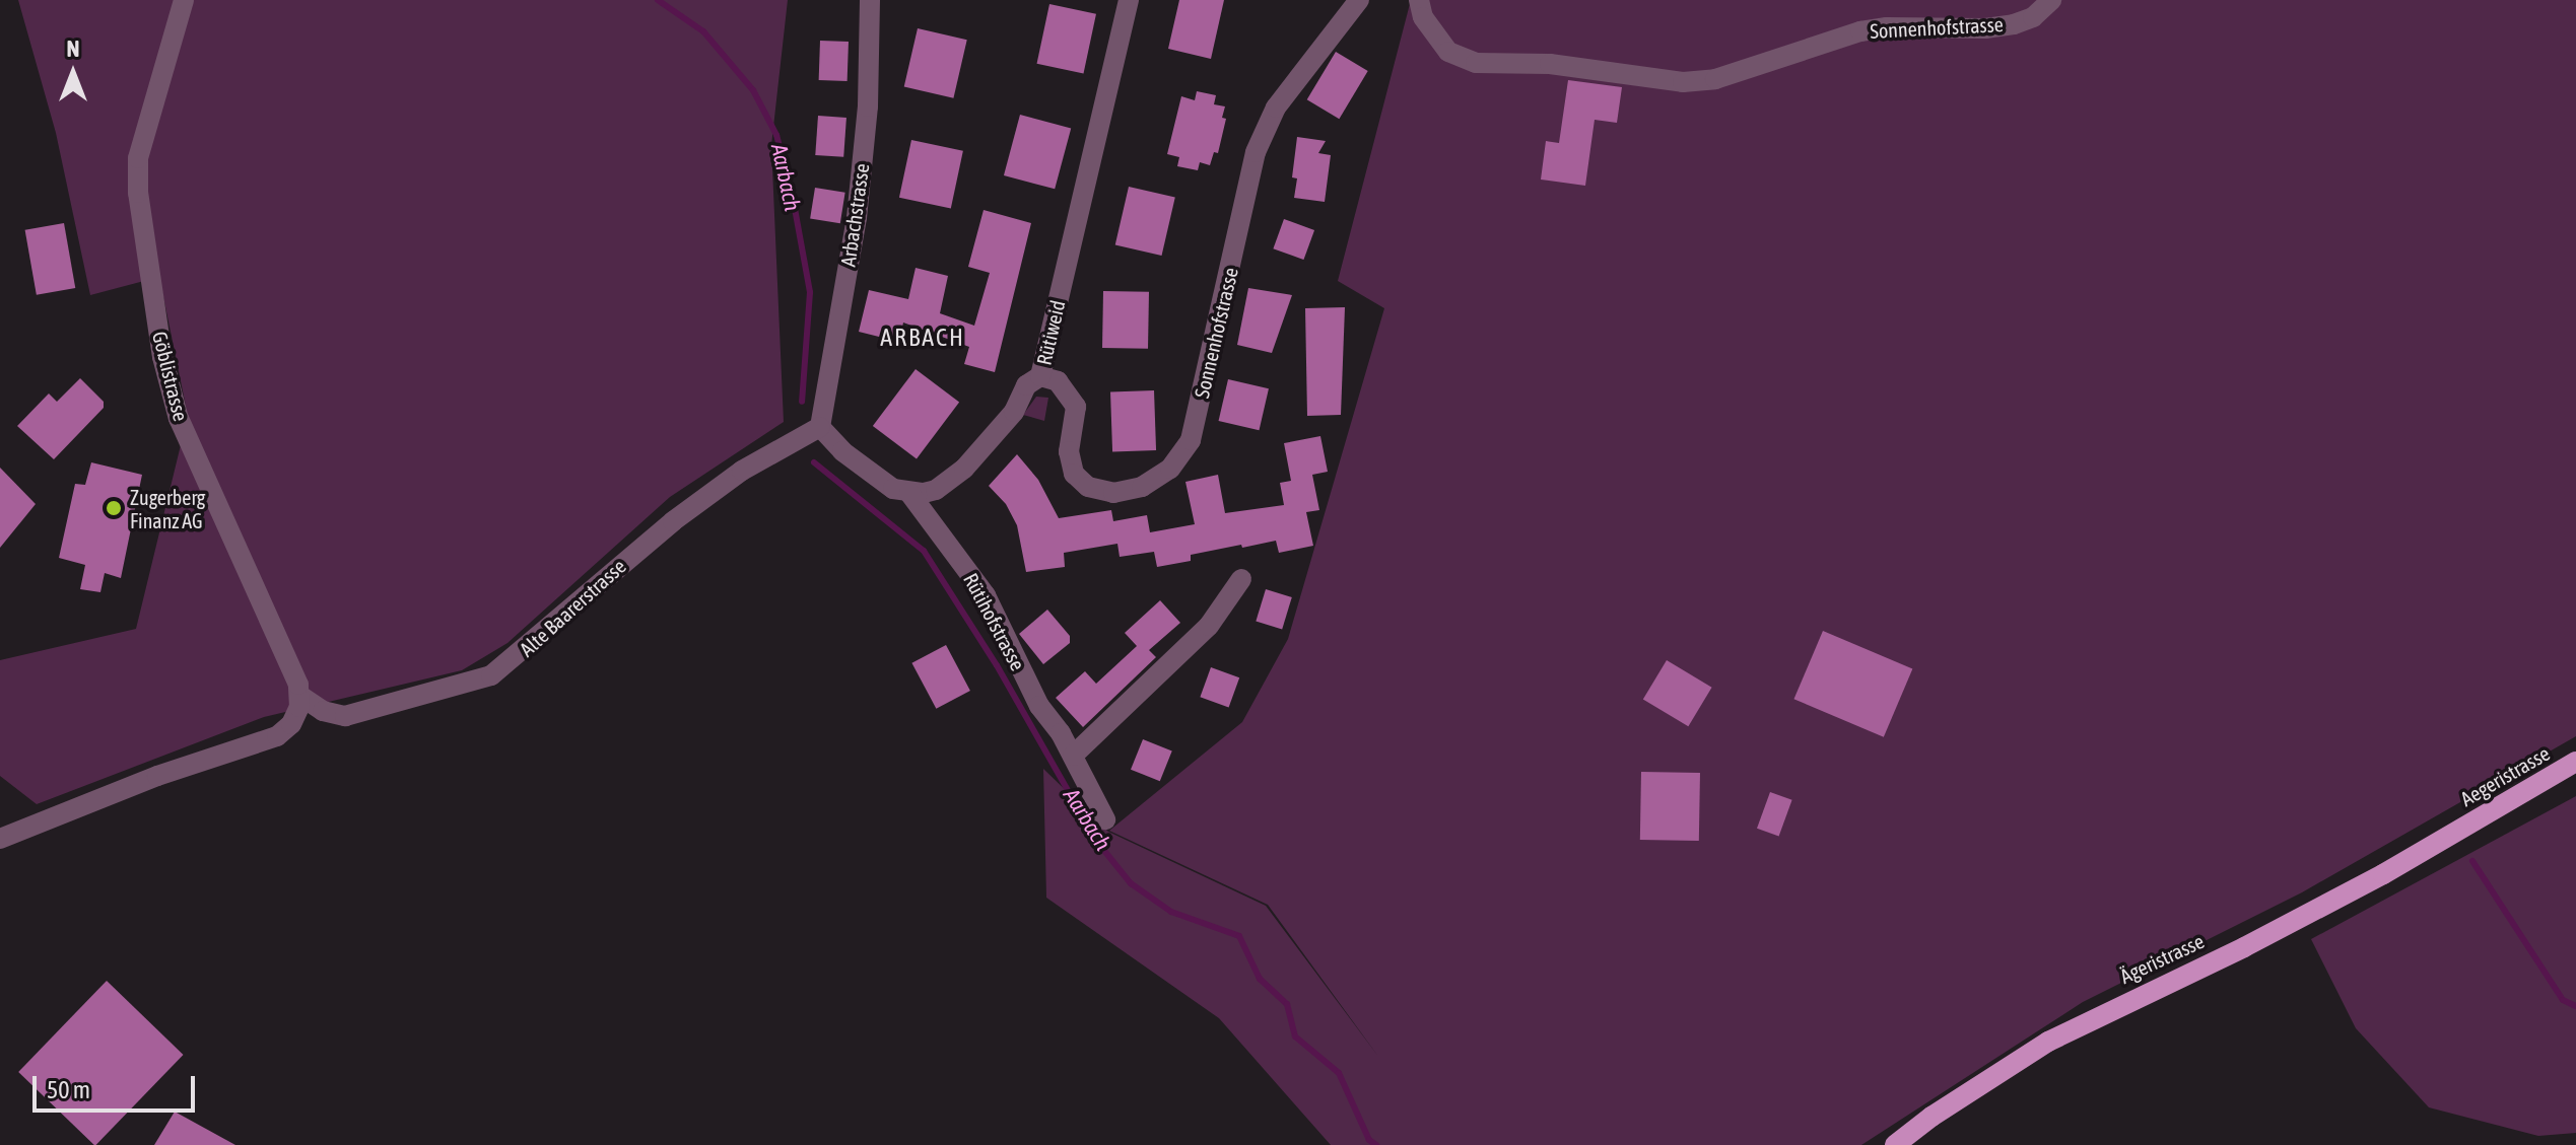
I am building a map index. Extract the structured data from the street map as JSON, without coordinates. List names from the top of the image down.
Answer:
{
  "streets": {
    "main road": ["Aegeristrasse", "Ägeristrasse"],
    "street": [
      "Sonnenhofstrasse",
      "Arbachstrasse",
      "Rütiweid",
      "Göblistrasse",
      "Alte Baarerstrasse",
      "Rütihofstrasse"
    ]
  },
  "crossings": [
    ["Sonnenhofstrasse", "Rütiweid"],
    ["Arbachstrasse", "Alte Baarerstrasse"],
    ["Rütiweid", "Rütihofstrasse"],
    ["Göblistrasse", "Alte Baarerstrasse"],
    ["Aegeristrasse", "Ägeristrasse"]
  ],
  "districts": ["ARBACH"],
  "water": ["Aarbach"],
  "places": ["Zugerberg Finanz AG"],
  "scale_bar": "50 m",
  "north": "top"
}
